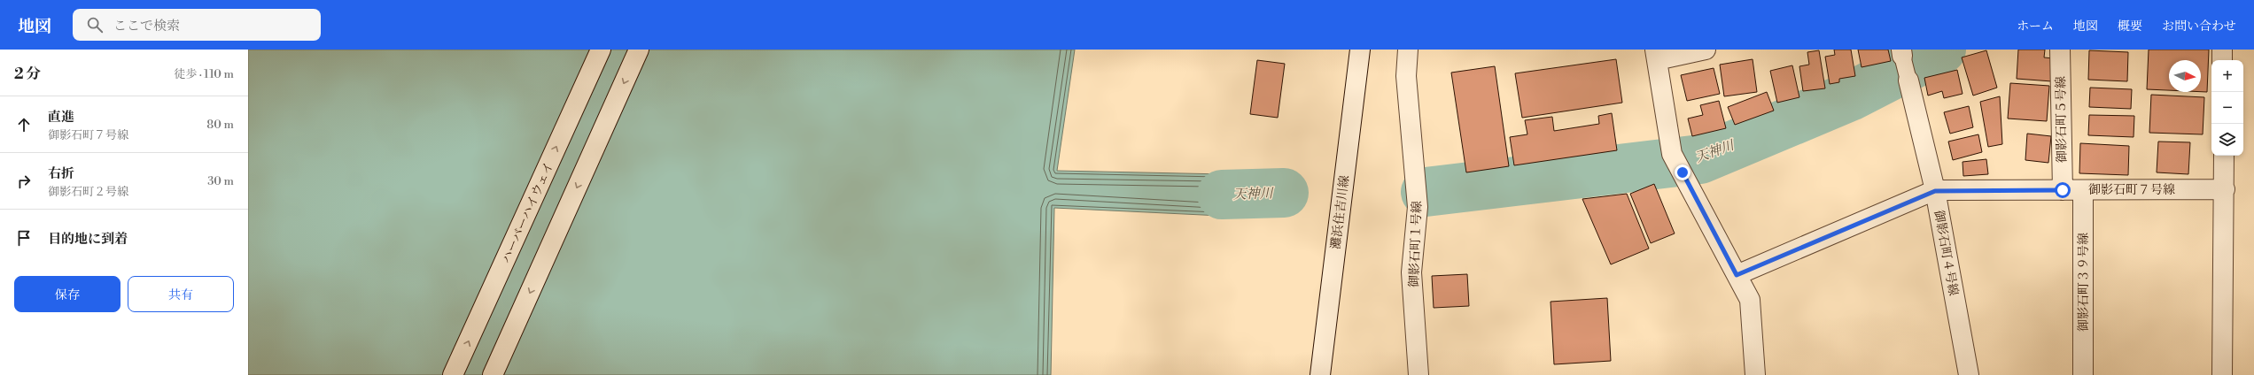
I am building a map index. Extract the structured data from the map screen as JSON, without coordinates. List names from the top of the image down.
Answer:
{
  "streets": {
    "street": [
      "御影石町５号線",
      "御影石町７号線",
      "ハーバーハイウェイ",
      "灘浜住吉川線",
      "御影石町１号線",
      "御影石町４号線",
      "御影石町３９号線"
    ]
  },
  "crossings": [
    ["御影石町５号線", "御影石町７号線"],
    ["御影石町７号線", "御影石町４号線"],
    ["御影石町７号線", "御影石町３９号線"]
  ],
  "water": ["天神川"],
  "north": "right",
  "page": {
    "header": "地図",
    "search": "ここで検索",
    "nav": [
      "ホーム",
      "地図",
      "概要",
      "お問い合わせ"
    ],
    "heading": ["2 分", "徒歩 · 110 m"],
    "map_buttons": ["+", "−"],
    "list": [
      ["直進", "御影石町７号線", "80 m"],
      ["右折", "御影石町２号線", "30 m"],
      "目的地に到着"
    ],
    "buttons": ["保存", "共有"]
  }
}
